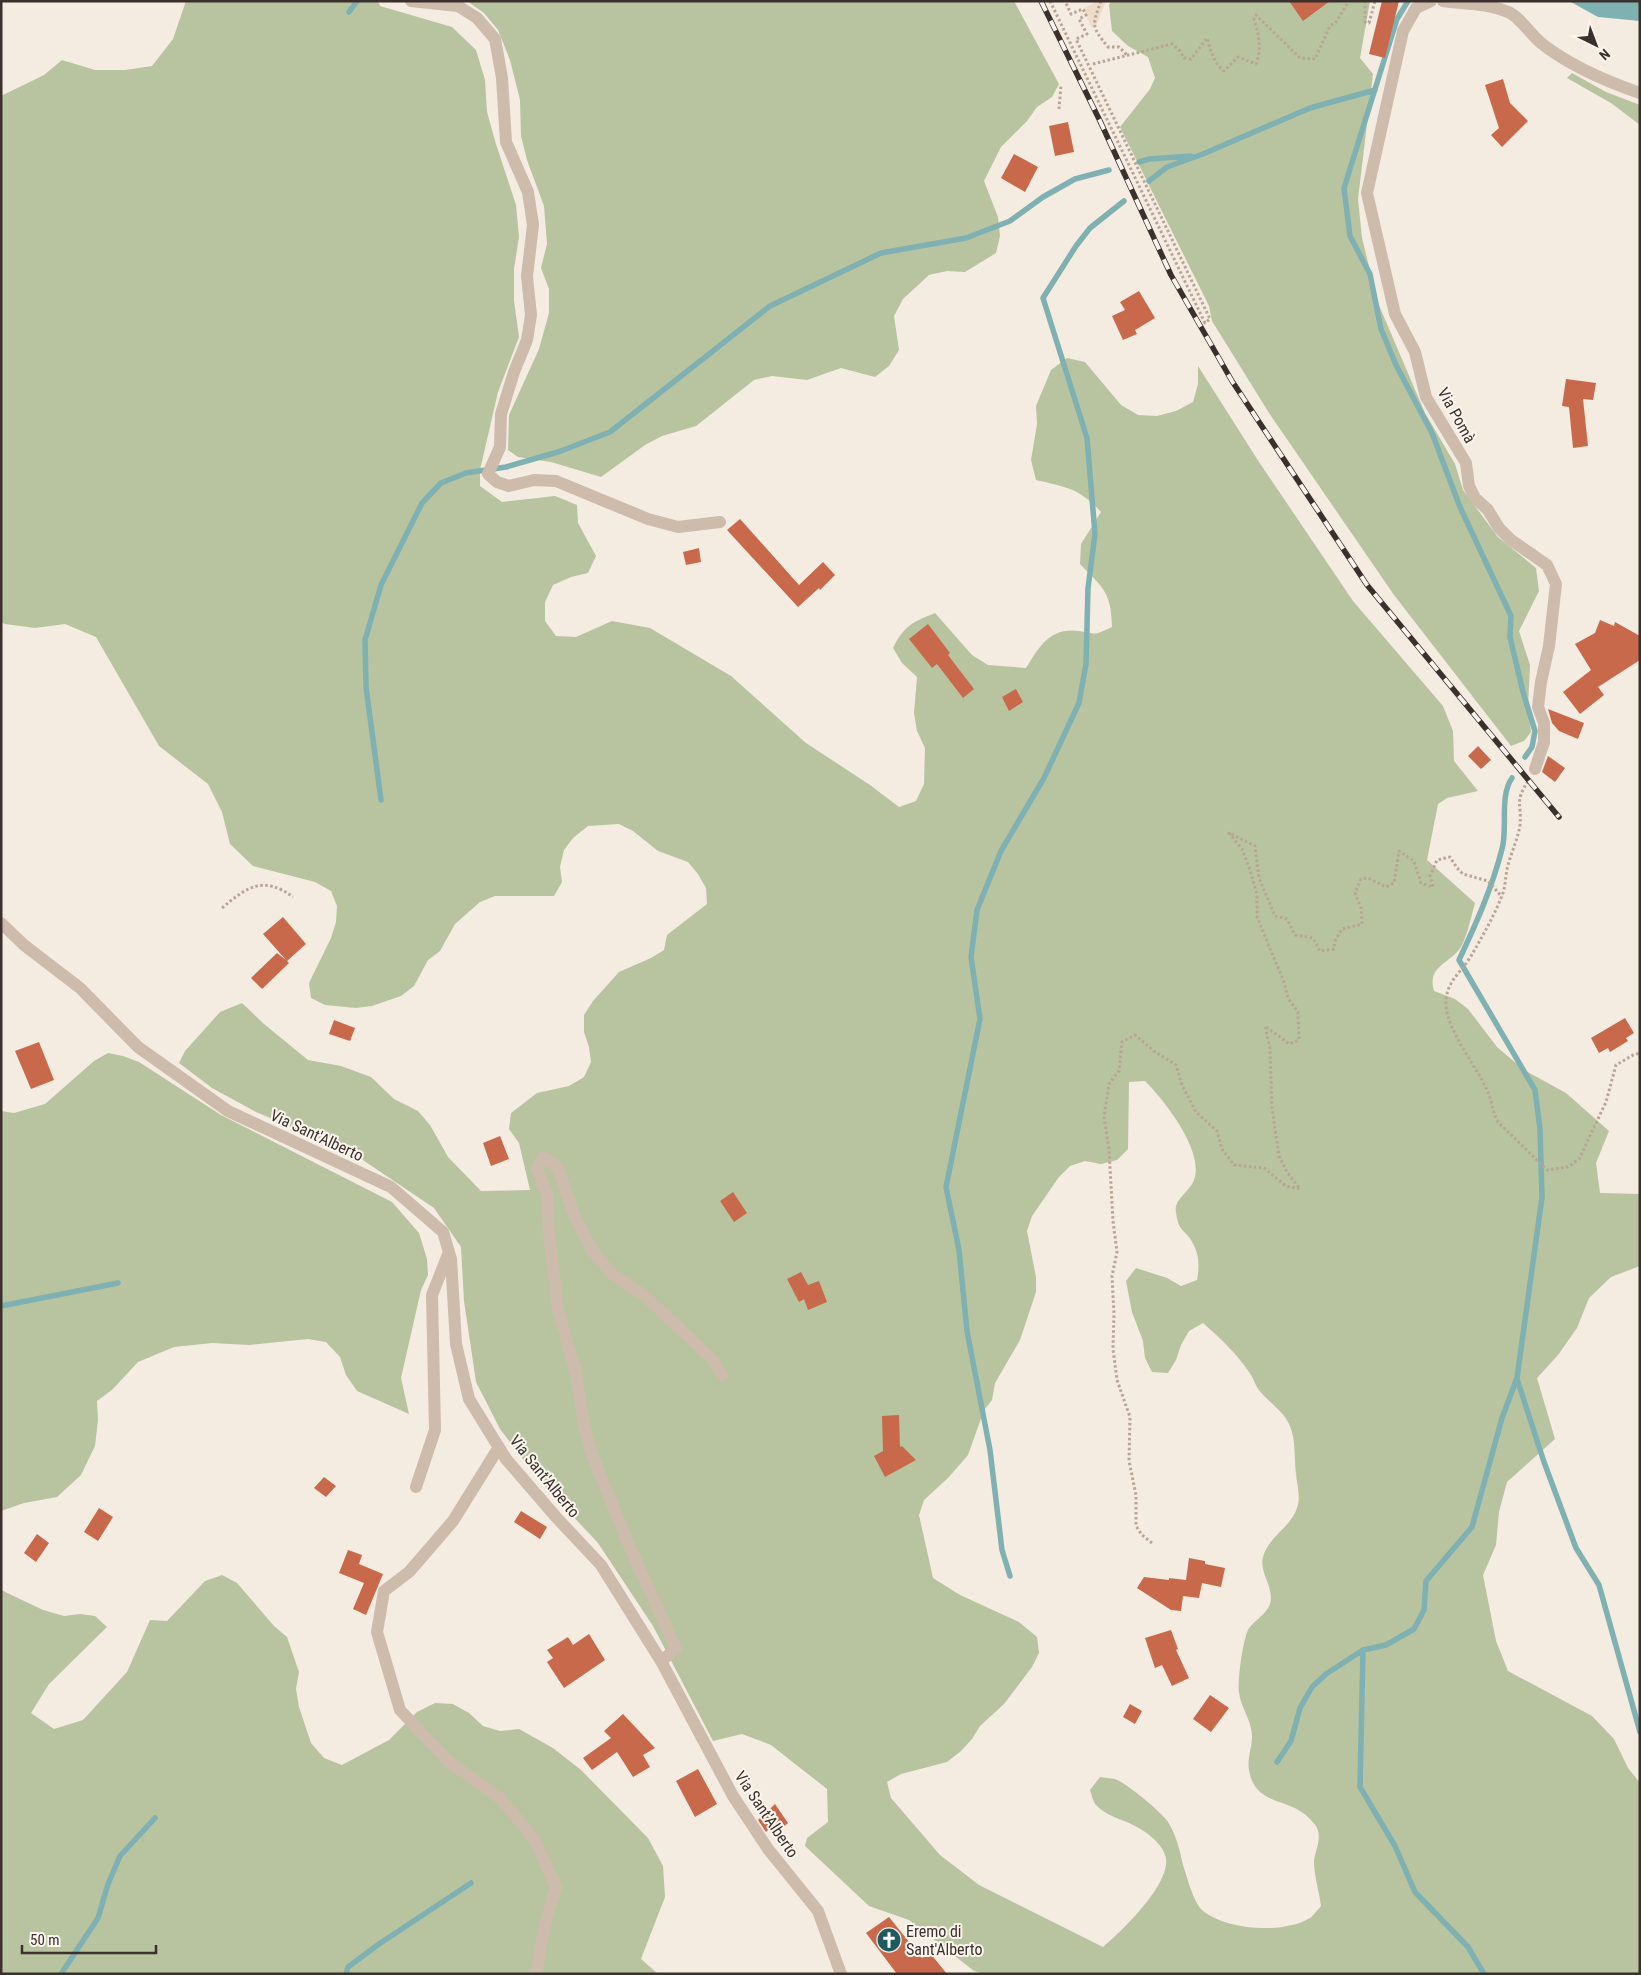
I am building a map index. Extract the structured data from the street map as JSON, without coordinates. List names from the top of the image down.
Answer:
{
  "streets": {
    "street": ["Via Pomà", "Via Sant'Alberto"]
  },
  "places": {
    "church": ["Eremo di Sant'Alberto"]
  },
  "scale_bar": "50 m",
  "north": "bottom right"
}
